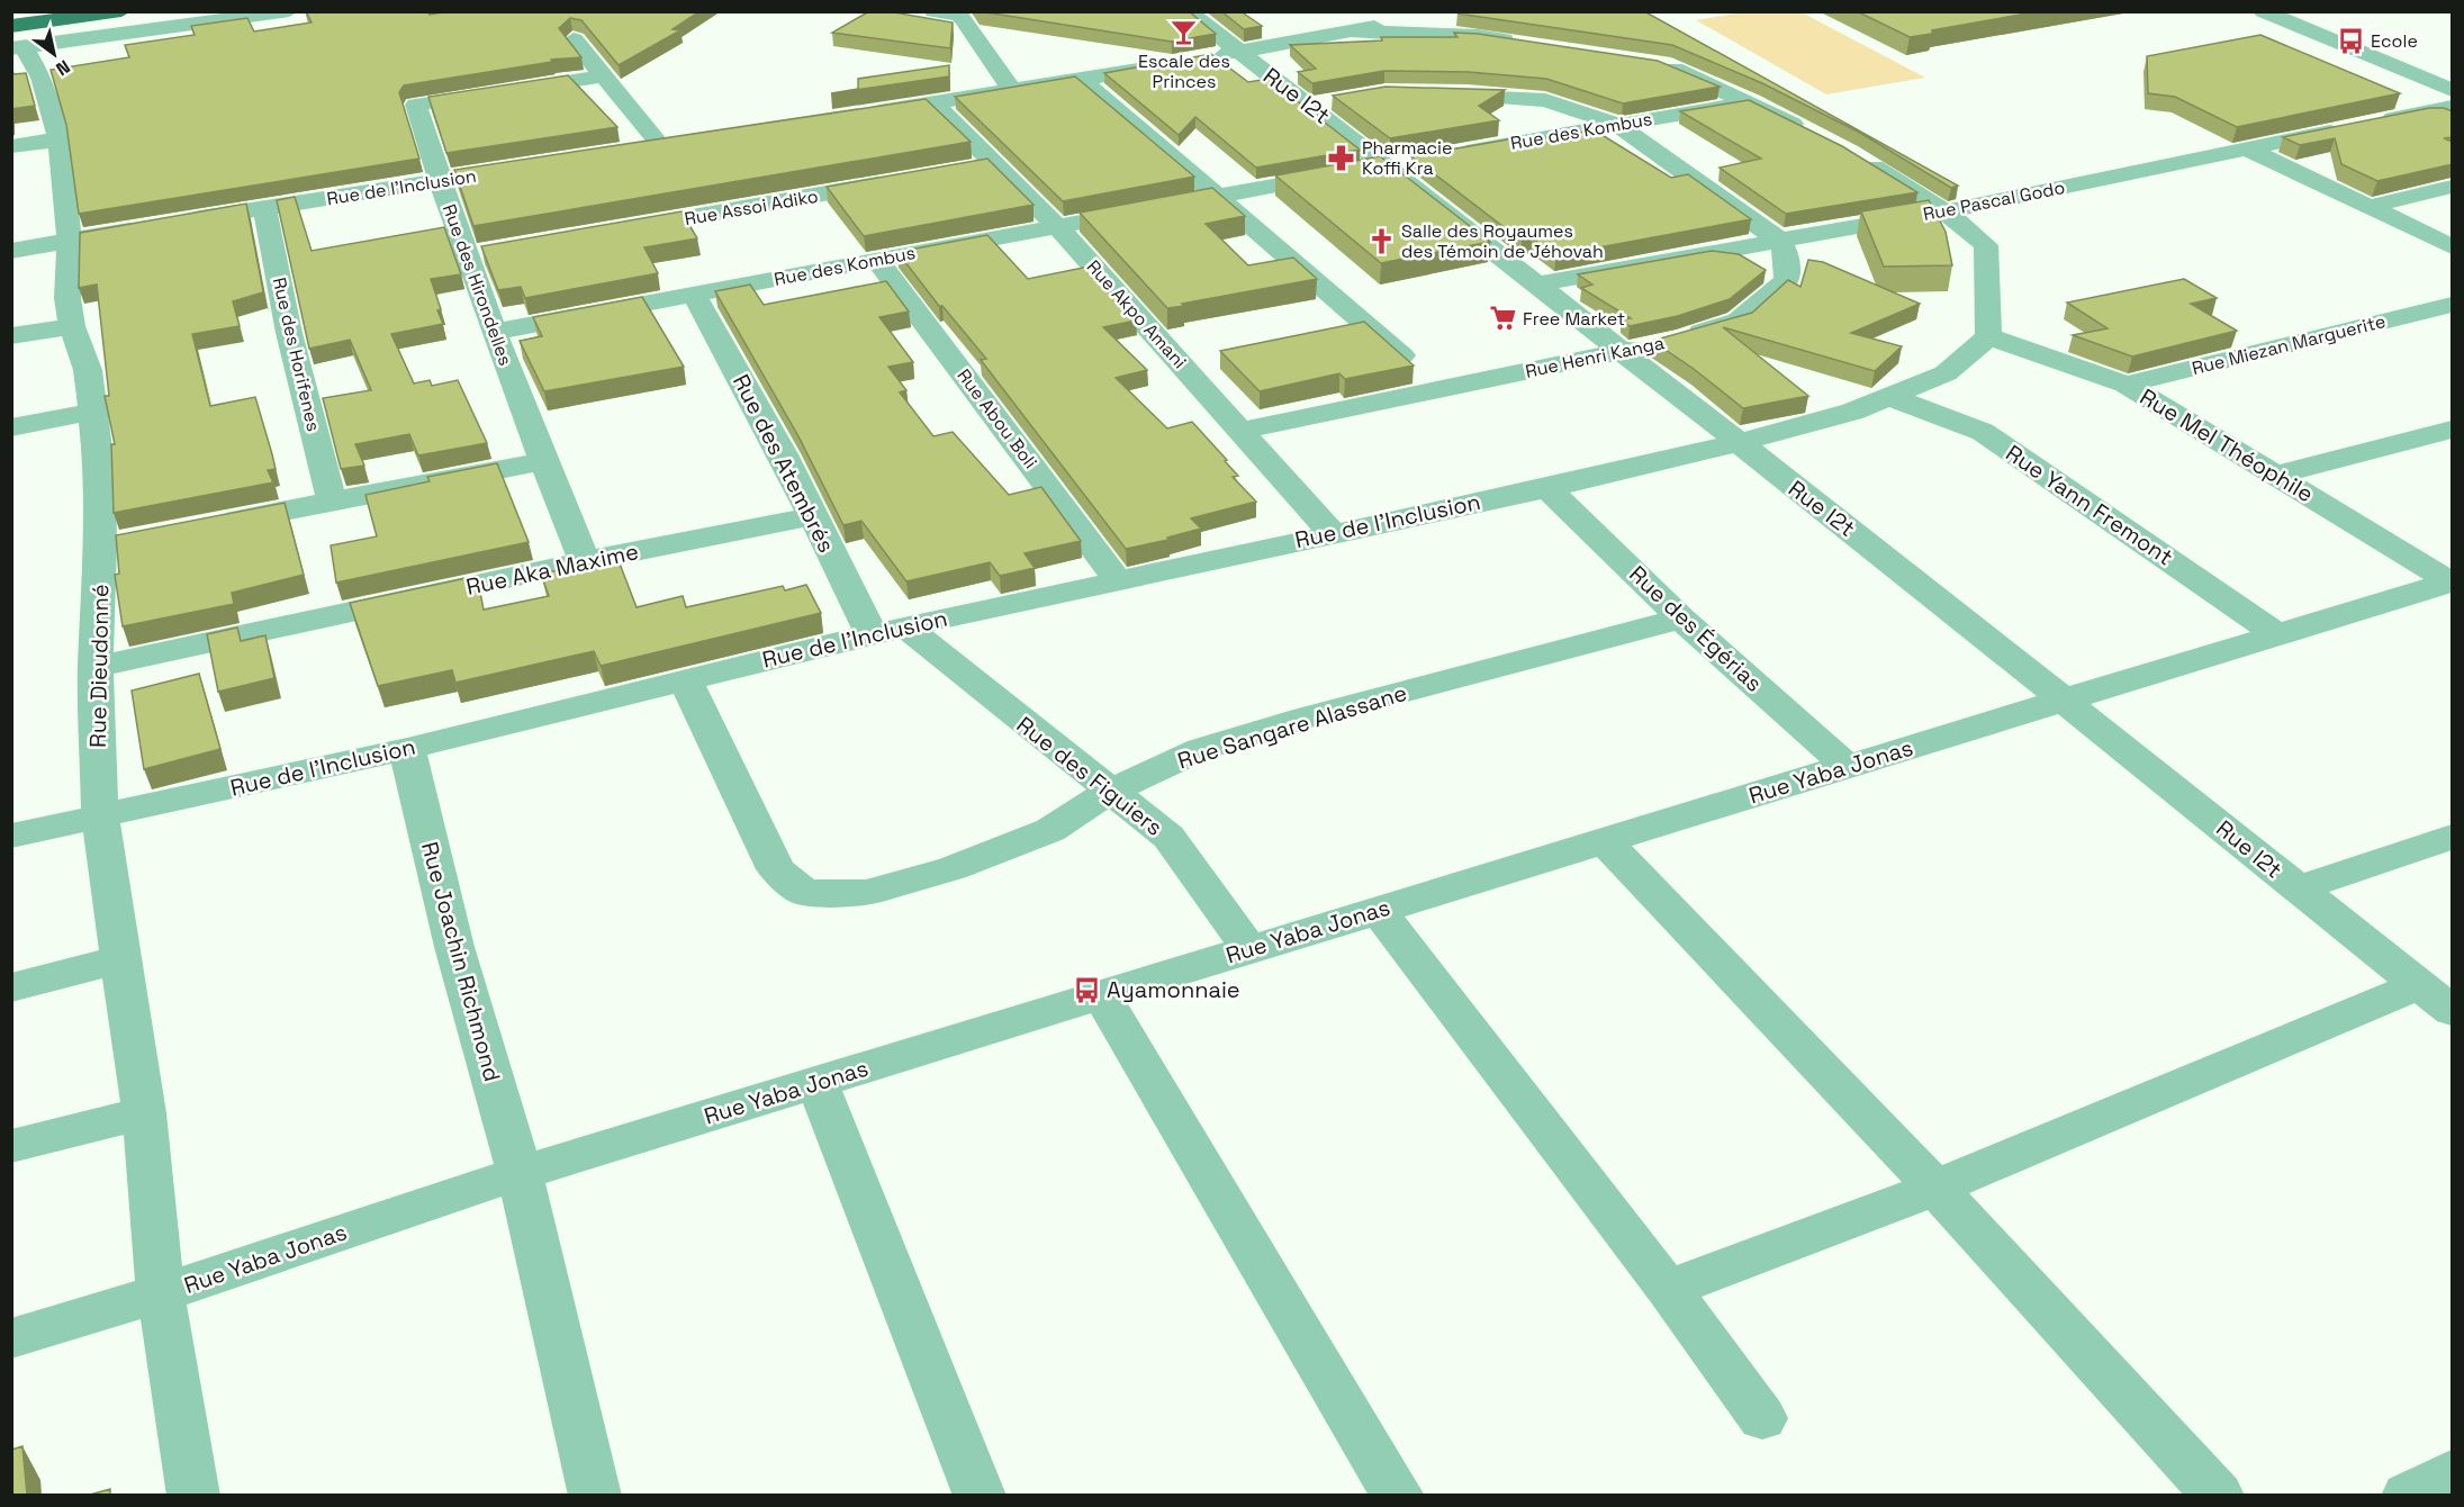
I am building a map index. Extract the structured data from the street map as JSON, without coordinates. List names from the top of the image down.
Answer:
{
  "streets": {
    "street": [
      "Rue I2t",
      "Rue des Kombus",
      "Rue de l'Inclusion",
      "Rue Pascal Godo",
      "Rue Assoi Adiko",
      "Rue des Hirondelles",
      "Rue Akpo Amani",
      "Rue Miezan Marguerite",
      "Rue des Horifenes",
      "Rue Henri Kanga",
      "Rue Abou Boli",
      "Rue Mel Théophile",
      "Rue des Atembrés",
      "Rue Yann Fremont",
      "Rue Aka Maxime",
      "Rue des Égérias",
      "Rue Dieudonné",
      "Rue Sangare Alassane",
      "Rue Yaba Jonas",
      "Rue des Figuiers",
      "Rue Joachin Richmond"
    ]
  },
  "crossings": [
    ["Rue I2t", "Rue des Kombus"],
    ["Rue I2t", "Rue de l'Inclusion"],
    ["Rue I2t", "Rue Pascal Godo"],
    ["Rue I2t", "Rue Henri Kanga"],
    ["Rue I2t", "Rue Yaba Jonas"],
    ["Rue des Kombus", "Rue des Hirondelles"],
    ["Rue des Kombus", "Rue Akpo Amani"],
    ["Rue des Kombus", "Rue Abou Boli"],
    ["Rue des Kombus", "Rue des Atembrés"],
    ["Rue de l'Inclusion", "Rue des Hirondelles"],
    ["Rue de l'Inclusion", "Rue Akpo Amani"],
    ["Rue de l'Inclusion", "Rue des Horifenes"],
    ["Rue de l'Inclusion", "Rue Abou Boli"],
    ["Rue de l'Inclusion", "Rue Mel Théophile"],
    ["Rue de l'Inclusion", "Rue des Atembrés"],
    ["Rue de l'Inclusion", "Rue Yann Fremont"],
    ["Rue de l'Inclusion", "Rue des Égérias"],
    ["Rue de l'Inclusion", "Rue Dieudonné"],
    ["Rue de l'Inclusion", "Rue Sangare Alassane"],
    ["Rue de l'Inclusion", "Rue des Figuiers"],
    ["Rue de l'Inclusion", "Rue Joachin Richmond"],
    ["Rue Pascal Godo", "Rue Henri Kanga"],
    ["Rue des Hirondelles", "Rue Aka Maxime"],
    ["Rue Akpo Amani", "Rue Henri Kanga"],
    ["Rue Miezan Marguerite", "Rue Mel Théophile"],
    ["Rue Mel Théophile", "Rue Yaba Jonas"],
    ["Rue des Atembrés", "Rue Aka Maxime"],
    ["Rue des Atembrés", "Rue des Figuiers"],
    ["Rue Yann Fremont", "Rue Yaba Jonas"],
    ["Rue Aka Maxime", "Rue Dieudonné"],
    ["Rue des Égérias", "Rue Sangare Alassane"],
    ["Rue des Égérias", "Rue Yaba Jonas"],
    ["Rue Dieudonné", "Rue Yaba Jonas"],
    ["Rue Sangare Alassane", "Rue des Figuiers"],
    ["Rue Yaba Jonas", "Rue des Figuiers"],
    ["Rue Yaba Jonas", "Rue Joachin Richmond"]
  ],
  "places": {
    "bar": ["Escale des Princes"],
    "bus stop": ["Ecole", "Ayamonnaie"],
    "pharmacy": ["Pharmacie Koffi Kra"],
    "church": ["Salle des Royaumes des Témoin de Jéhovah"],
    "supermarket": ["Free Market"]
  },
  "north": "bottom right"
}
